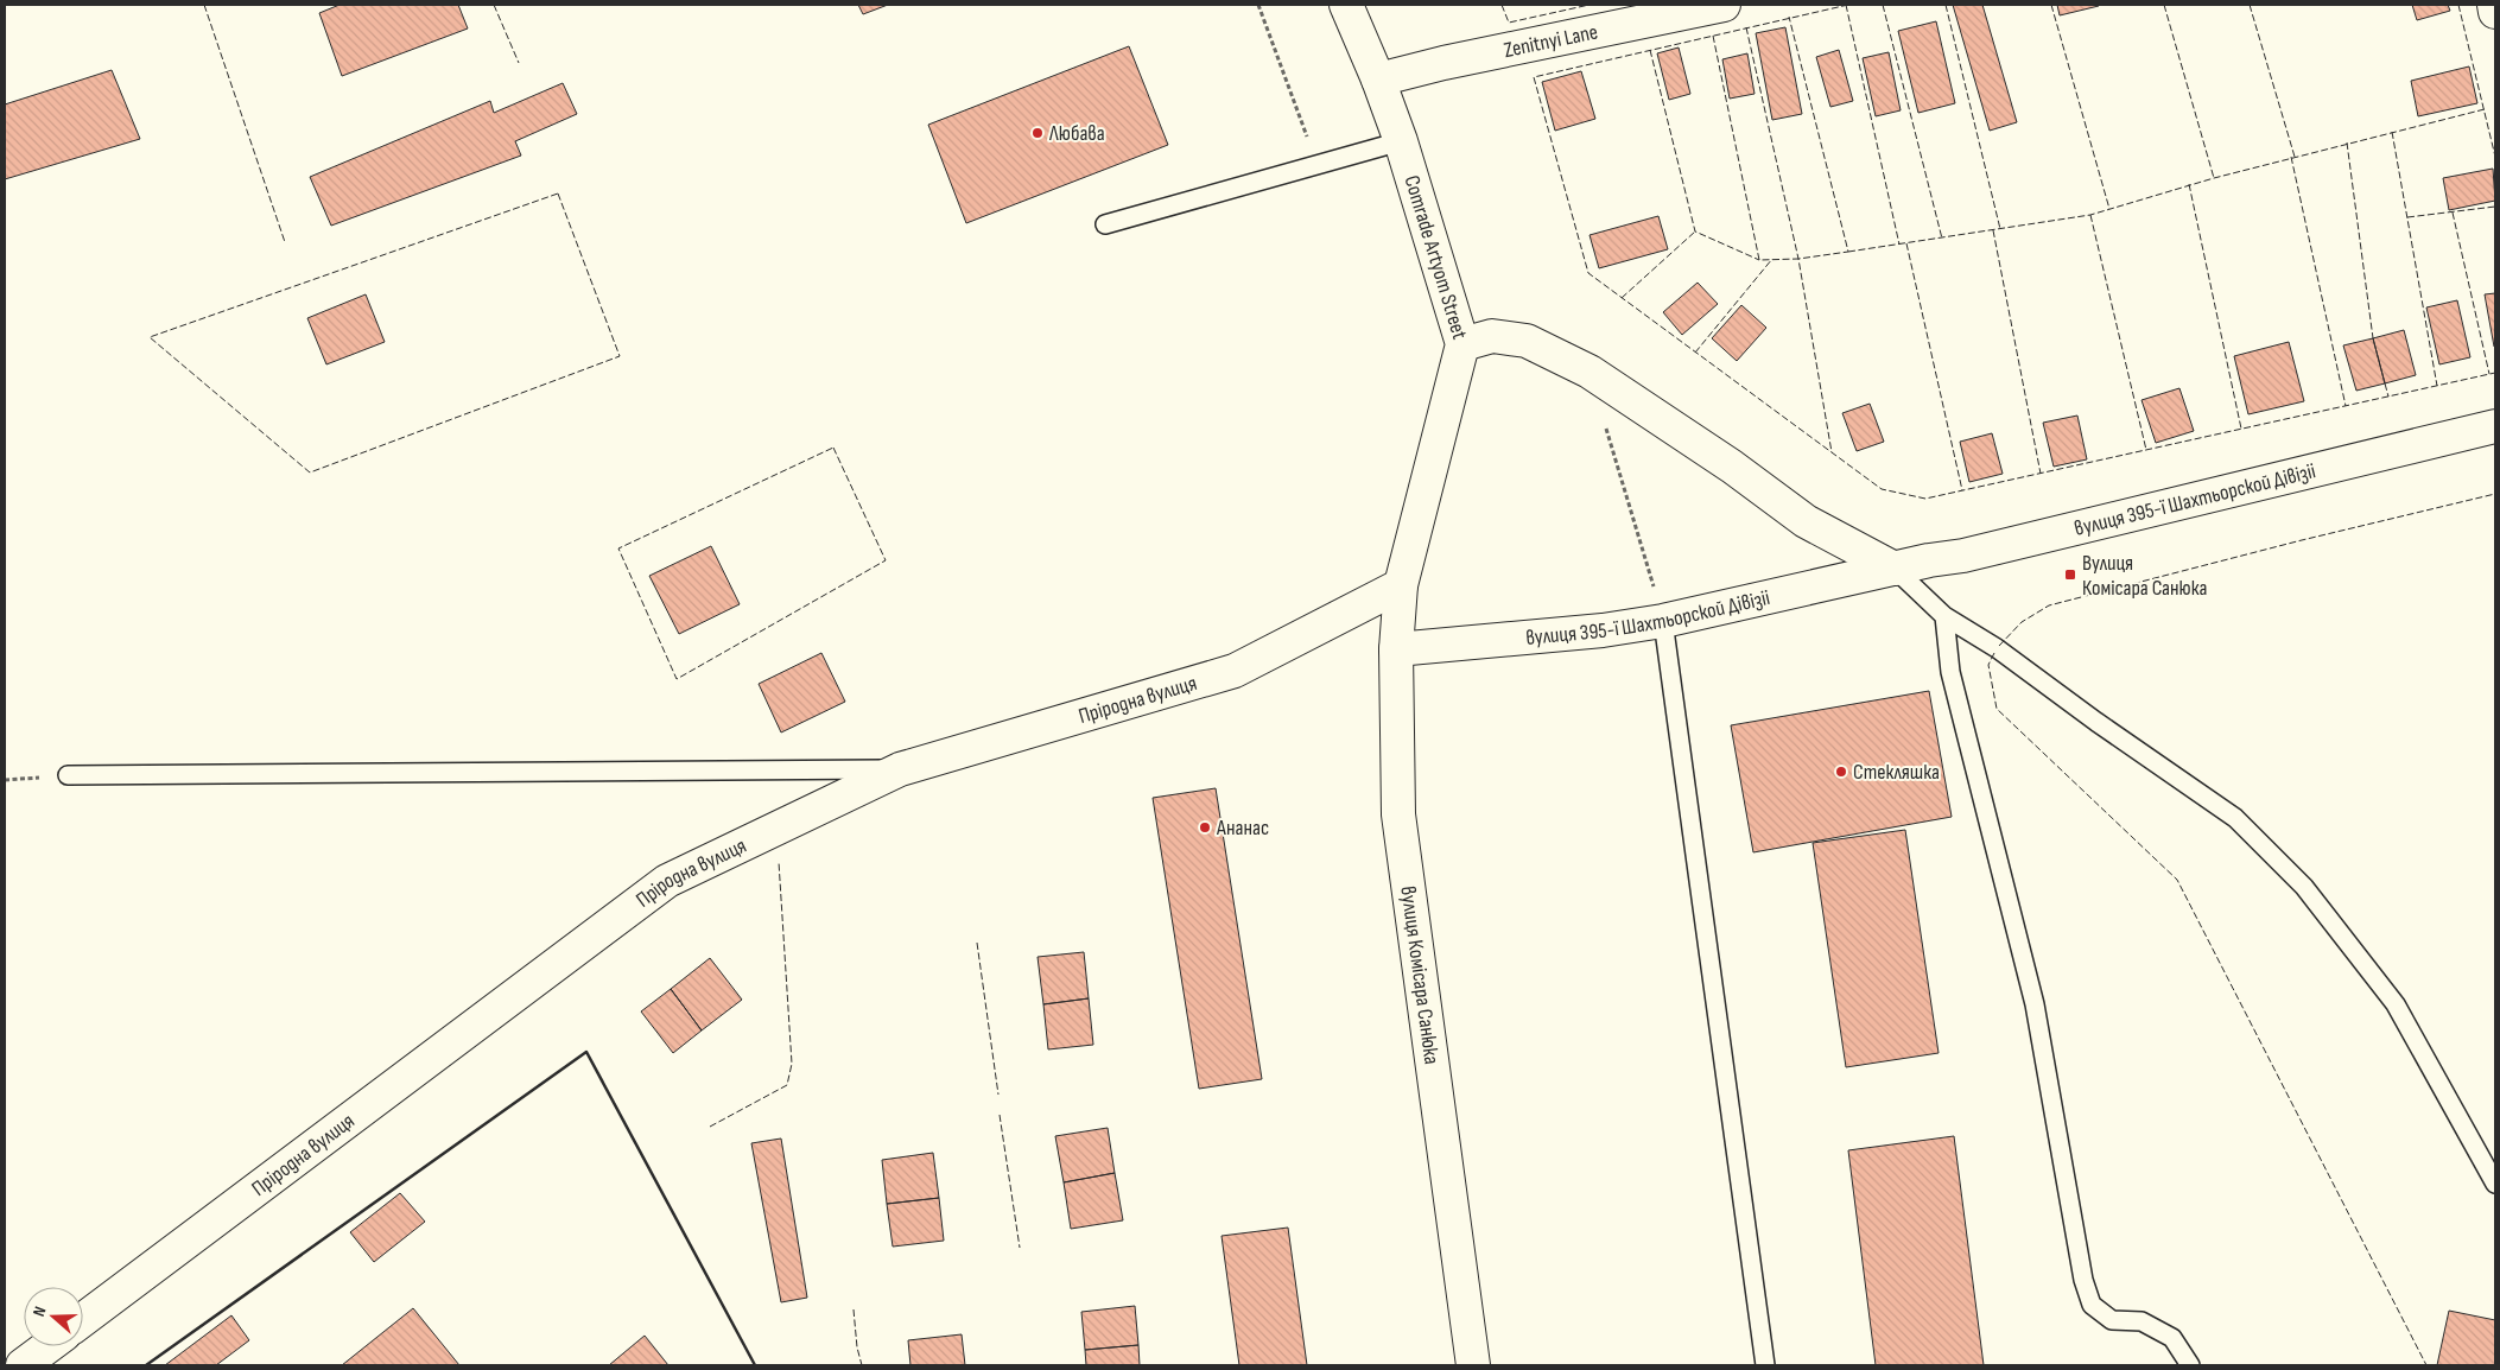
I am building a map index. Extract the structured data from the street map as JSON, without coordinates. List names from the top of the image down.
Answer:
{
  "streets": {
    "street": [
      "Zenitnyi Lane",
      "Comrade Artyom Street",
      "вулиця 395-ї Шахтьорской Дівізіі",
      "Пріродна вулиця",
      "вулиця Комісара Санюка"
    ]
  },
  "crossings": [
    ["Zenitnyi Lane", "Comrade Artyom Street"],
    ["Comrade Artyom Street", "Пріродна вулиця"],
    ["Comrade Artyom Street", "вулиця Комісара Санюка"],
    ["вулиця 395-ї Шахтьорской Дівізіі", "вулиця Комісара Санюка"],
    ["Пріродна вулиця", "вулиця Комісара Санюка"]
  ],
  "places": {
    "other": ["Любава", "Стекляшка", "Ананас"],
    "transit": ["Вулиця Комісара Санюка"]
  },
  "north": "left"
}
